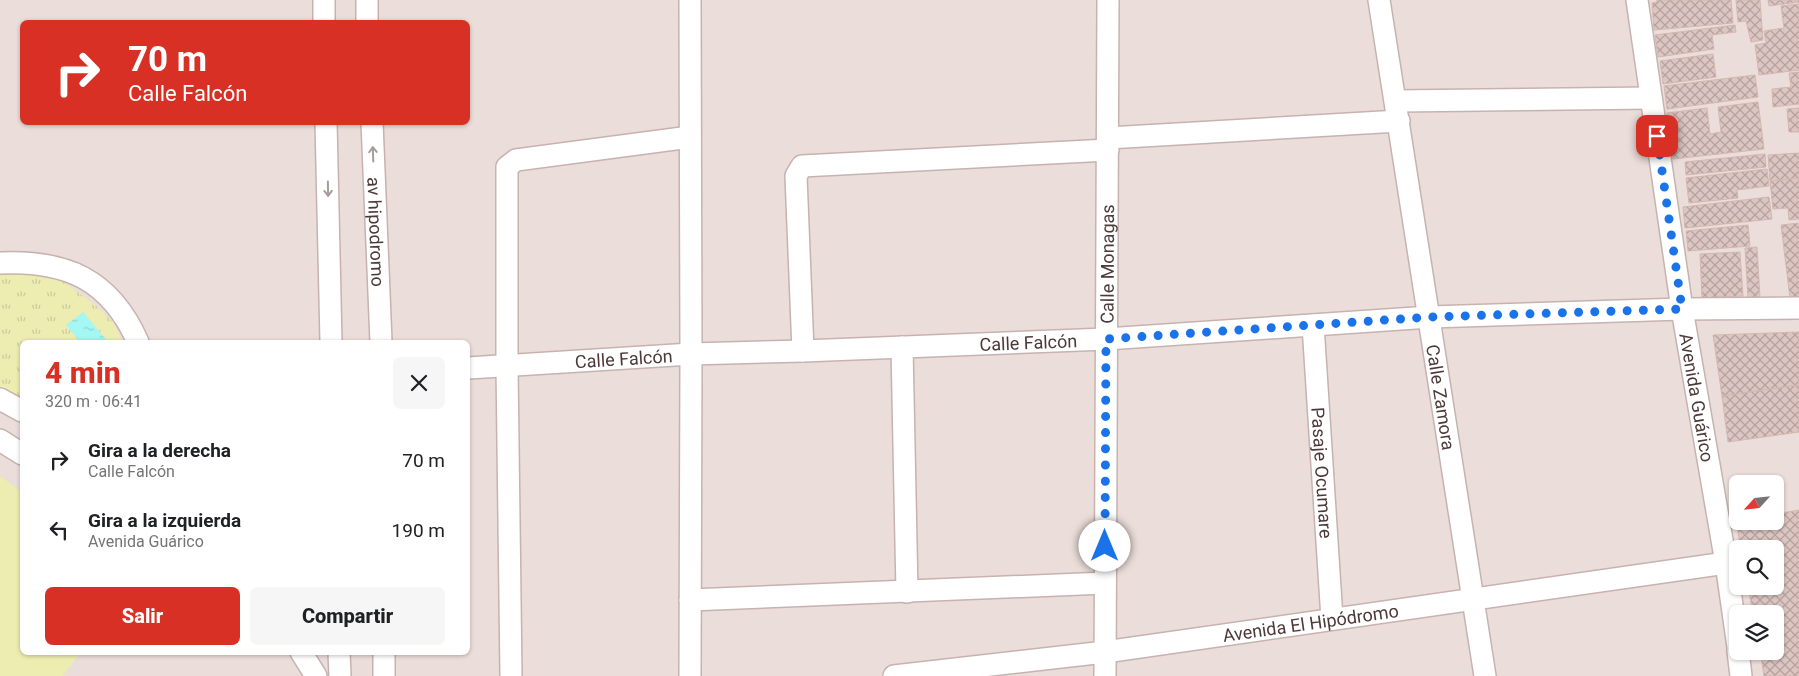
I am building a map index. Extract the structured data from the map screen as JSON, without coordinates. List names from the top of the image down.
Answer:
{
  "streets": {
    "street": [
      "av hipodromo",
      "Calle Monagas",
      "Calle Falcón",
      "Calle Zamora",
      "Avenida Guárico",
      "Pasaje Ocumare",
      "Avenida El Hipódromo"
    ]
  },
  "crossings": [
    ["Calle Monagas", "Calle Falcón"],
    ["Calle Monagas", "Avenida El Hipódromo"],
    ["Calle Falcón", "Calle Zamora"],
    ["Calle Falcón", "Avenida Guárico"],
    ["Calle Falcón", "Pasaje Ocumare"],
    ["Calle Zamora", "Avenida El Hipódromo"],
    ["Avenida Guárico", "Avenida El Hipódromo"],
    ["Pasaje Ocumare", "Avenida El Hipódromo"]
  ],
  "north": "bottom left",
  "page": {
    "turn": ["70 m", "Calle Falcón"],
    "heading": ["4 min", "320 m · 06:41"],
    "list": [
      {
        "name": "Gira a la derecha",
        "note": "Calle Falcón",
        "value": "70 m"
      },
      {
        "name": "Gira a la izquierda",
        "note": "Avenida Guárico",
        "value": "190 m"
      }
    ],
    "buttons": ["Salir", "Compartir"]
  }
}
